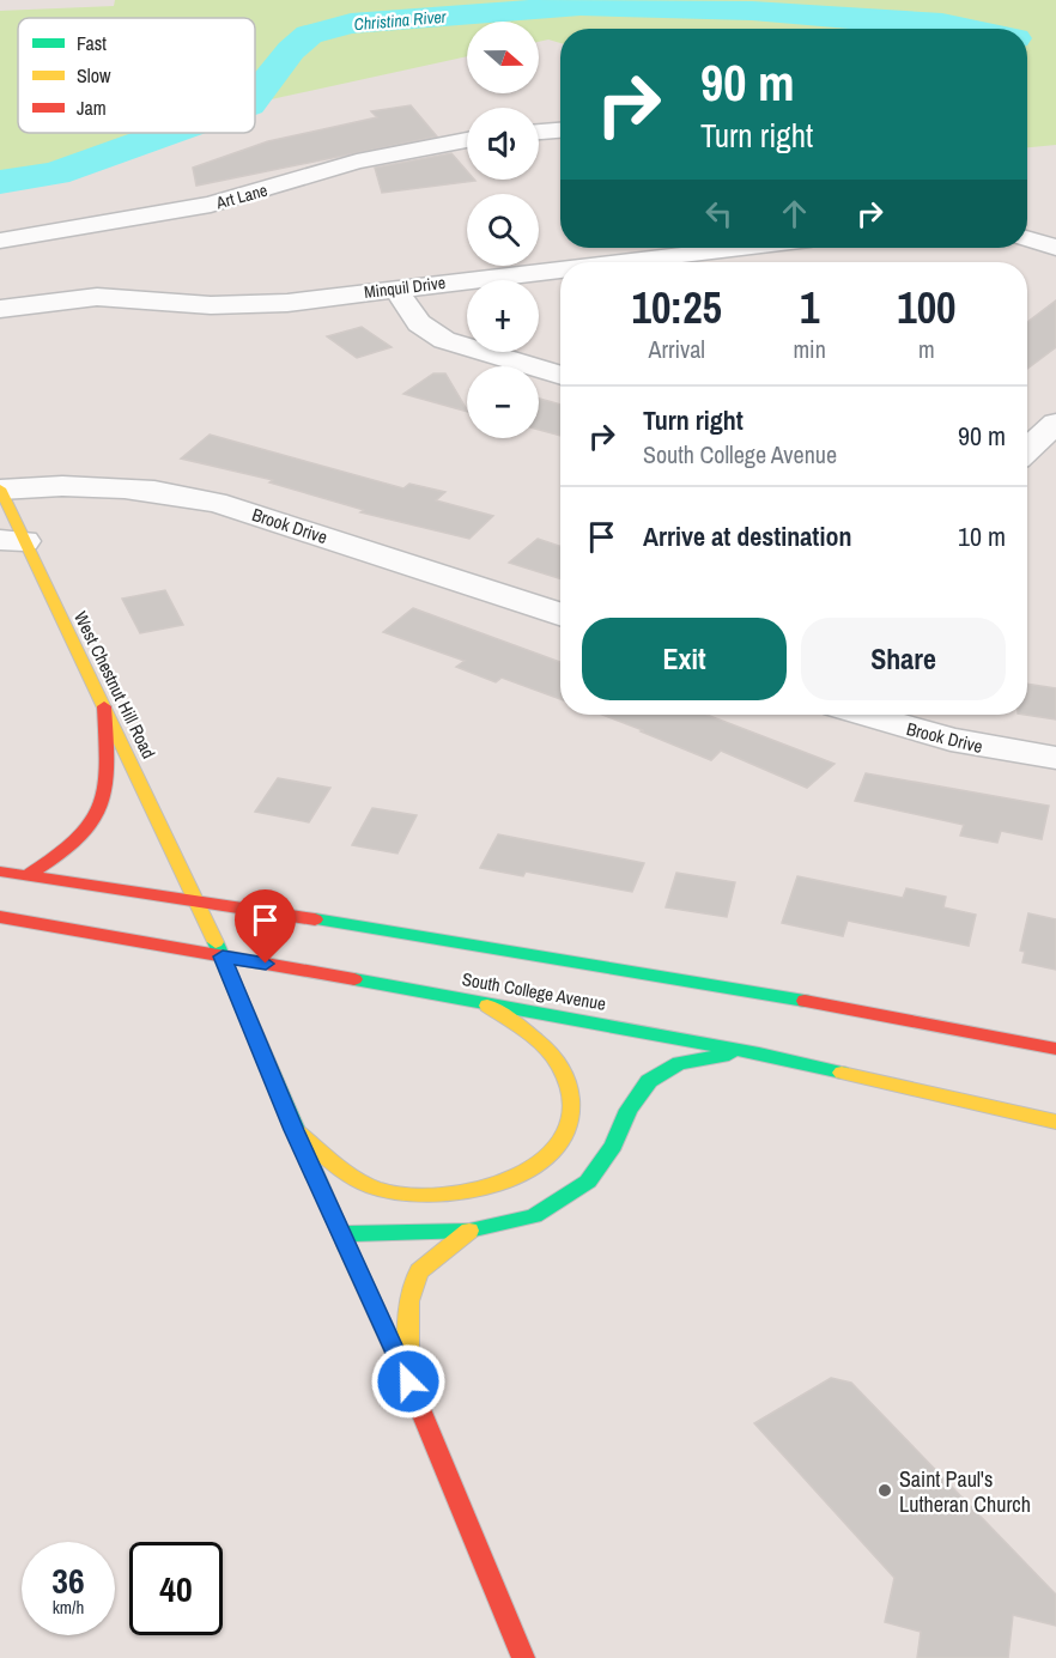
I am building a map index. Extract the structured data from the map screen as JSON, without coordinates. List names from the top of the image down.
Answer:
{
  "streets": {
    "main road": ["West Chestnut Hill Road", "South College Avenue"],
    "street": ["Art Lane", "Minquil Drive", "Brook Drive"]
  },
  "crossings": [
    ["Brook Drive", "West Chestnut Hill Road"],
    ["West Chestnut Hill Road", "South College Avenue"]
  ],
  "water": ["Christina River"],
  "places": ["Saint Paul's Lutheran Church"],
  "legend": ["Fast", "Slow", "Jam"],
  "north": "right",
  "page": {
    "map_buttons": ["+", "−"],
    "turn": ["90 m", "Turn right"],
    "eta": [
      "10:25",
      "Arrival",
      "1",
      "min",
      "100",
      "m"
    ],
    "list": [
      {
        "name": "Turn right",
        "note": "South College Avenue",
        "value": "90 m"
      },
      {
        "name": "Arrive at destination",
        "value": "10 m"
      }
    ],
    "buttons": ["Exit", "Share"],
    "speed": "36 km/h",
    "limit": "40"
  }
}
